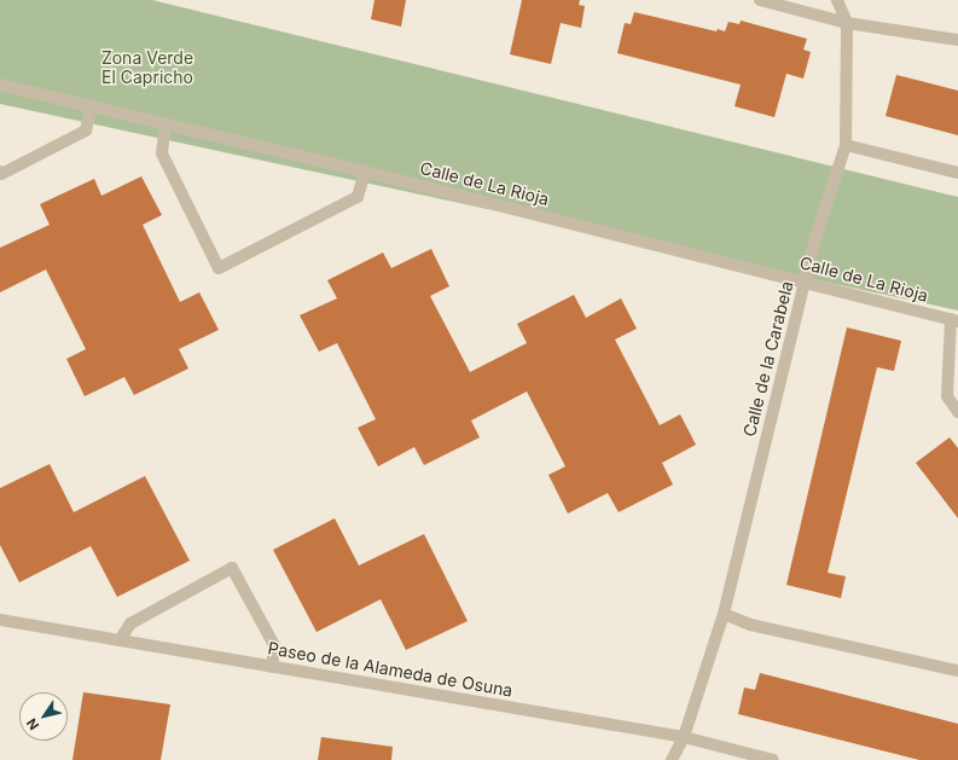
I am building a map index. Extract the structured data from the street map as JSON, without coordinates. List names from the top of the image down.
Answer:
{
  "streets": {
    "street": ["Calle de La Rioja", "Calle de la Carabela", "Paseo de la Alameda de Osuna"]
  },
  "crossings": [
    ["Calle de La Rioja", "Calle de la Carabela"],
    ["Calle de la Carabela", "Paseo de la Alameda de Osuna"]
  ],
  "parks": ["Zona Verde El Capricho"],
  "north": "bottom left"
}
